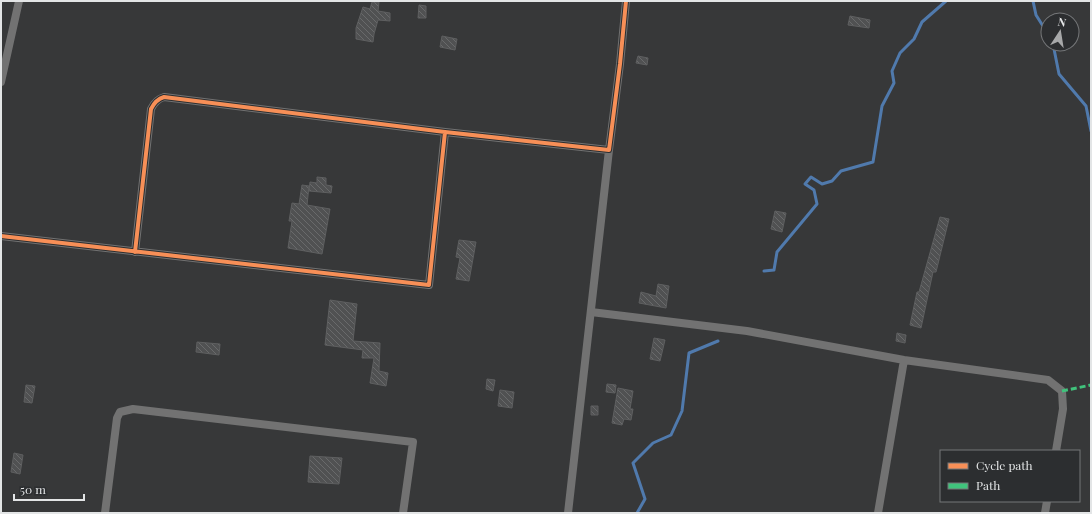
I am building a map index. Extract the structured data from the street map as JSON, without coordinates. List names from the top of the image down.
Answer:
{
  "legend": ["Cycle path", "Path"],
  "scale_bar": "50 m",
  "north": "top"
}
